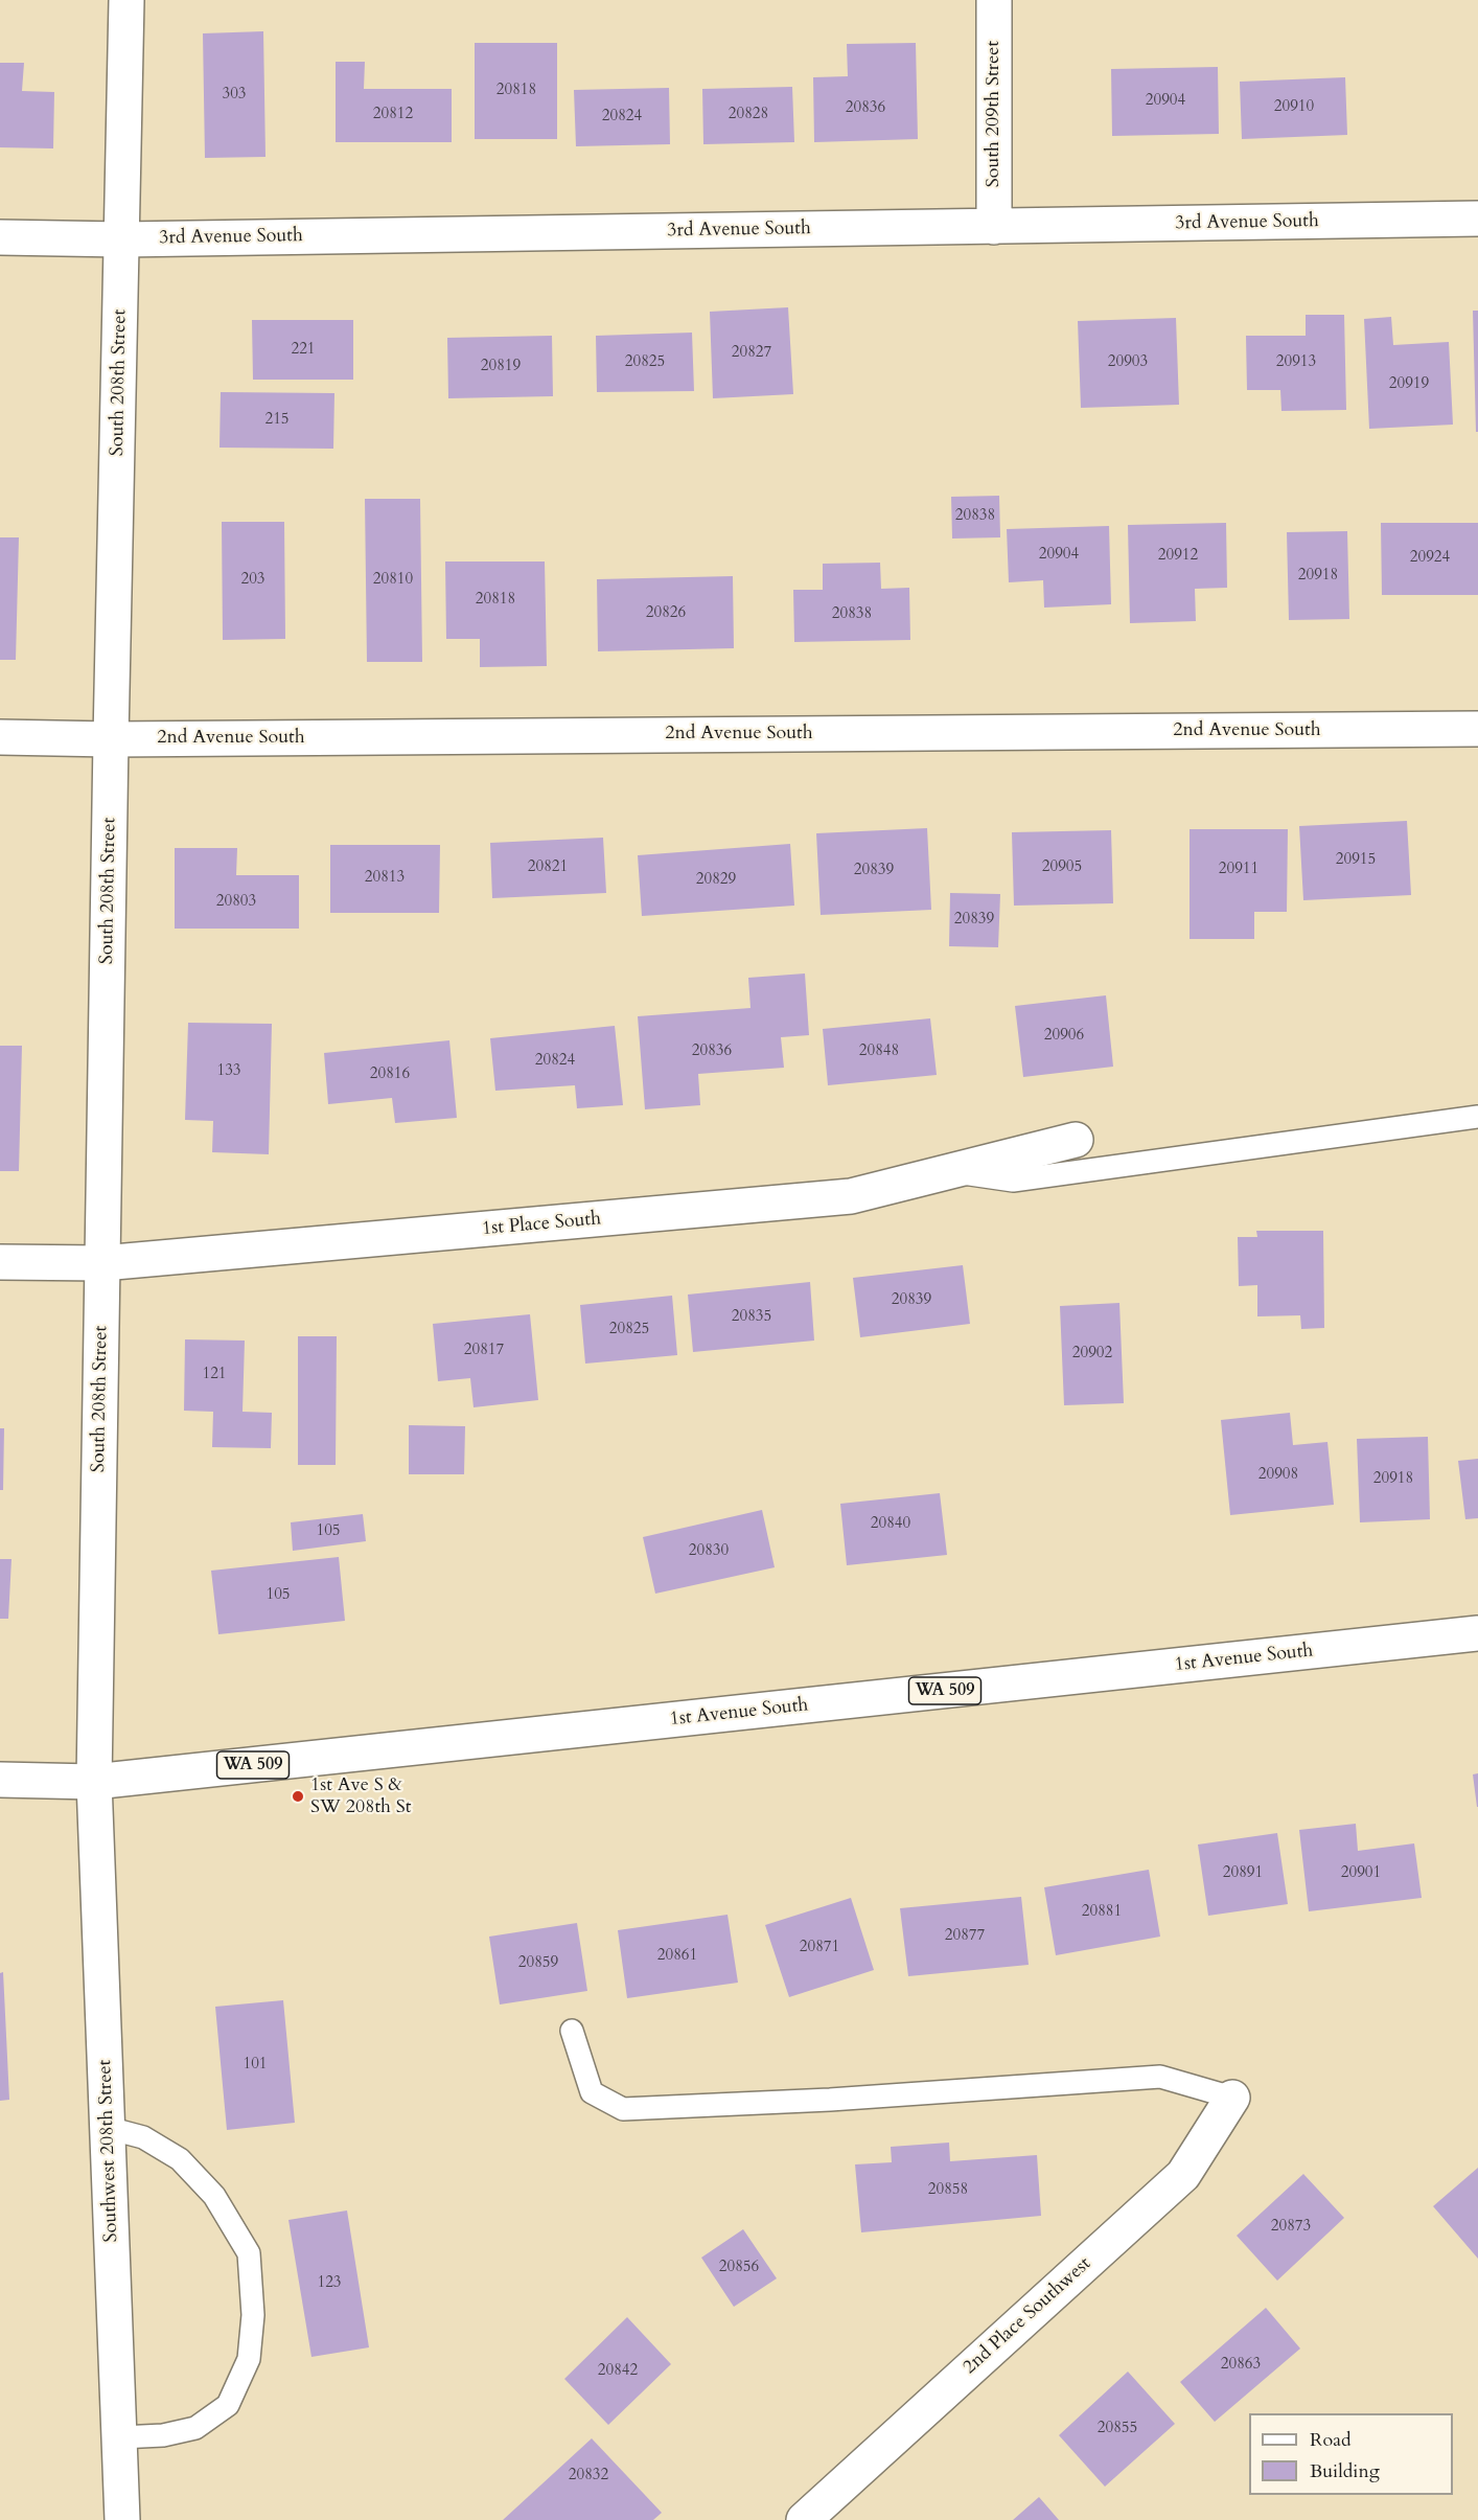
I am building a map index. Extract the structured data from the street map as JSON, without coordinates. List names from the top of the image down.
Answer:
{
  "streets": {
    "street": [
      "South 209th Street",
      "3rd Avenue South",
      "South 208th Street",
      "2nd Avenue South",
      "1st Place South",
      "1st Avenue South",
      "WA 509",
      "Southwest 208th Street",
      "2nd Place Southwest"
    ]
  },
  "crossings": [
    ["South 209th Street", "3rd Avenue South"],
    ["3rd Avenue South", "South 208th Street"],
    ["South 208th Street", "2nd Avenue South"],
    ["South 208th Street", "1st Place South"],
    ["South 208th Street", "1st Avenue South"],
    ["South 208th Street", "Southwest 208th Street"],
    ["1st Avenue South", "Southwest 208th Street"]
  ],
  "places": ["1st Ave S & SW 208th St"],
  "house_numbers": [
    "20818",
    "303",
    "20904",
    "20910",
    "20836",
    "20812",
    "20828",
    "20824",
    "221",
    "20827",
    "20825",
    "20903",
    "20913",
    "20819",
    "20919",
    "215",
    "20838",
    "20904",
    "20912",
    "20924",
    "20918",
    "203",
    "20810",
    "20818",
    "20826",
    "20838",
    "20915",
    "20821",
    "20905",
    "20911",
    "20839",
    "20813",
    "20829",
    "20803",
    "20839",
    "20906",
    "20836",
    "20848",
    "20824",
    "133",
    "20816",
    "20839",
    "20835",
    "20825",
    "20817",
    "20902",
    "121",
    "20908",
    "20918",
    "20840",
    "105",
    "20830",
    "105",
    "20891",
    "20901",
    "20881",
    "20877",
    "20871",
    "20861",
    "20859",
    "101",
    "20858",
    "20873",
    "20856",
    "123",
    "20863",
    "20842",
    "20855",
    "20832"
  ],
  "legend": ["Road", "Building"]
}
